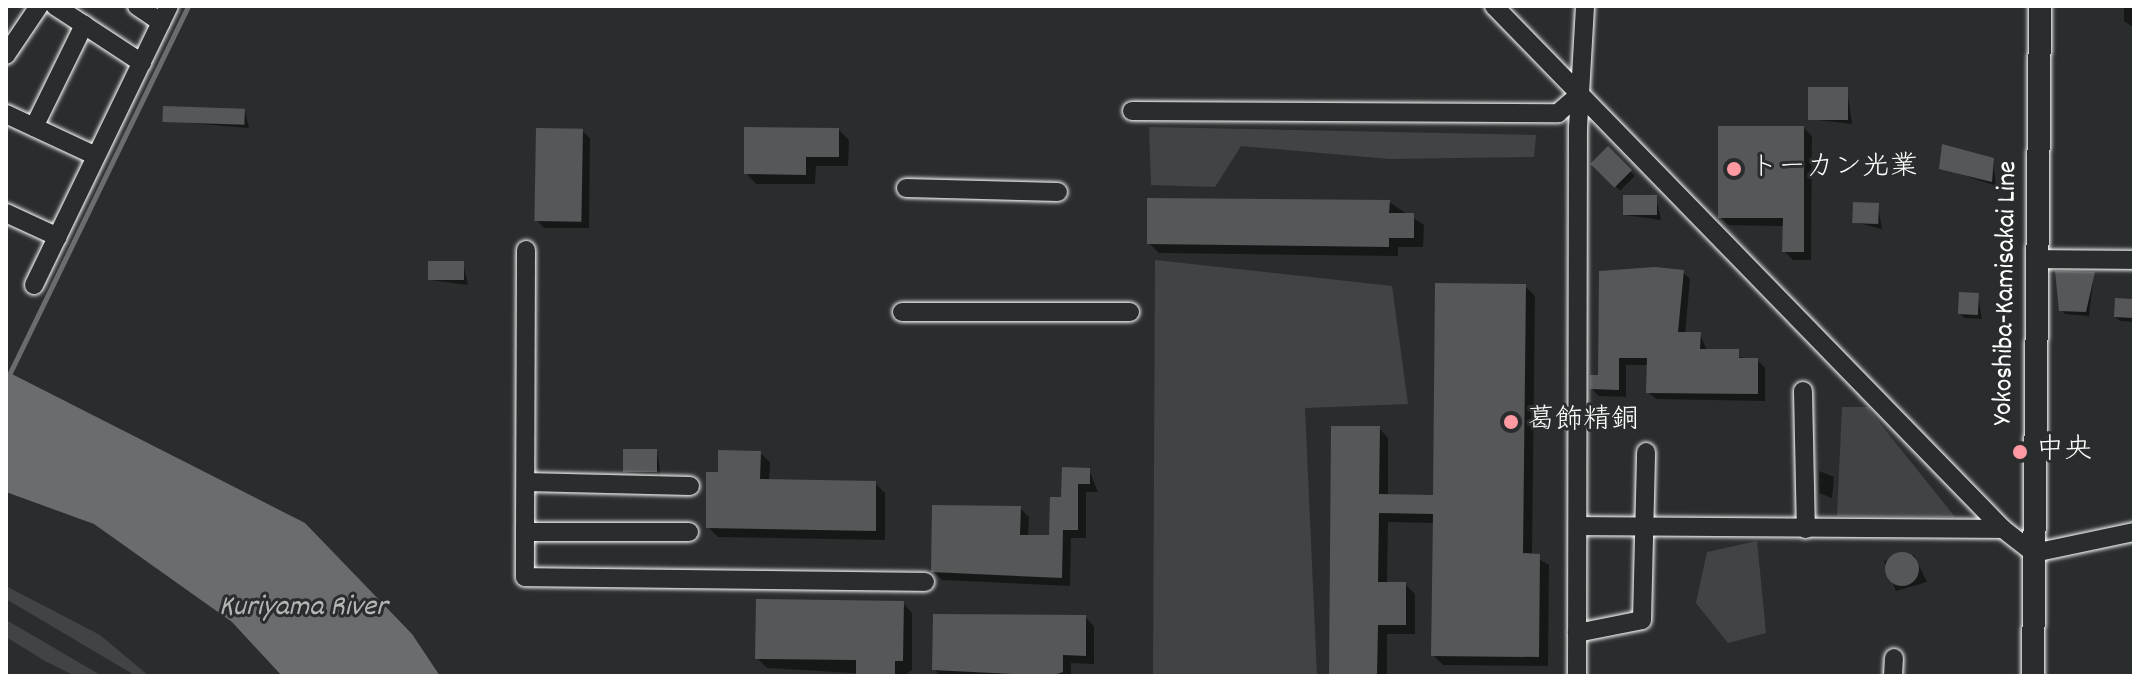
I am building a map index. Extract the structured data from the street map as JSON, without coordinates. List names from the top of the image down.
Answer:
{
  "streets": {
    "main road": ["Yokoshiba-Kamisakai Line"]
  },
  "water": ["Kuriyama River"],
  "places": ["トーカン光業", "葛飾精銅", "中央"]
}
